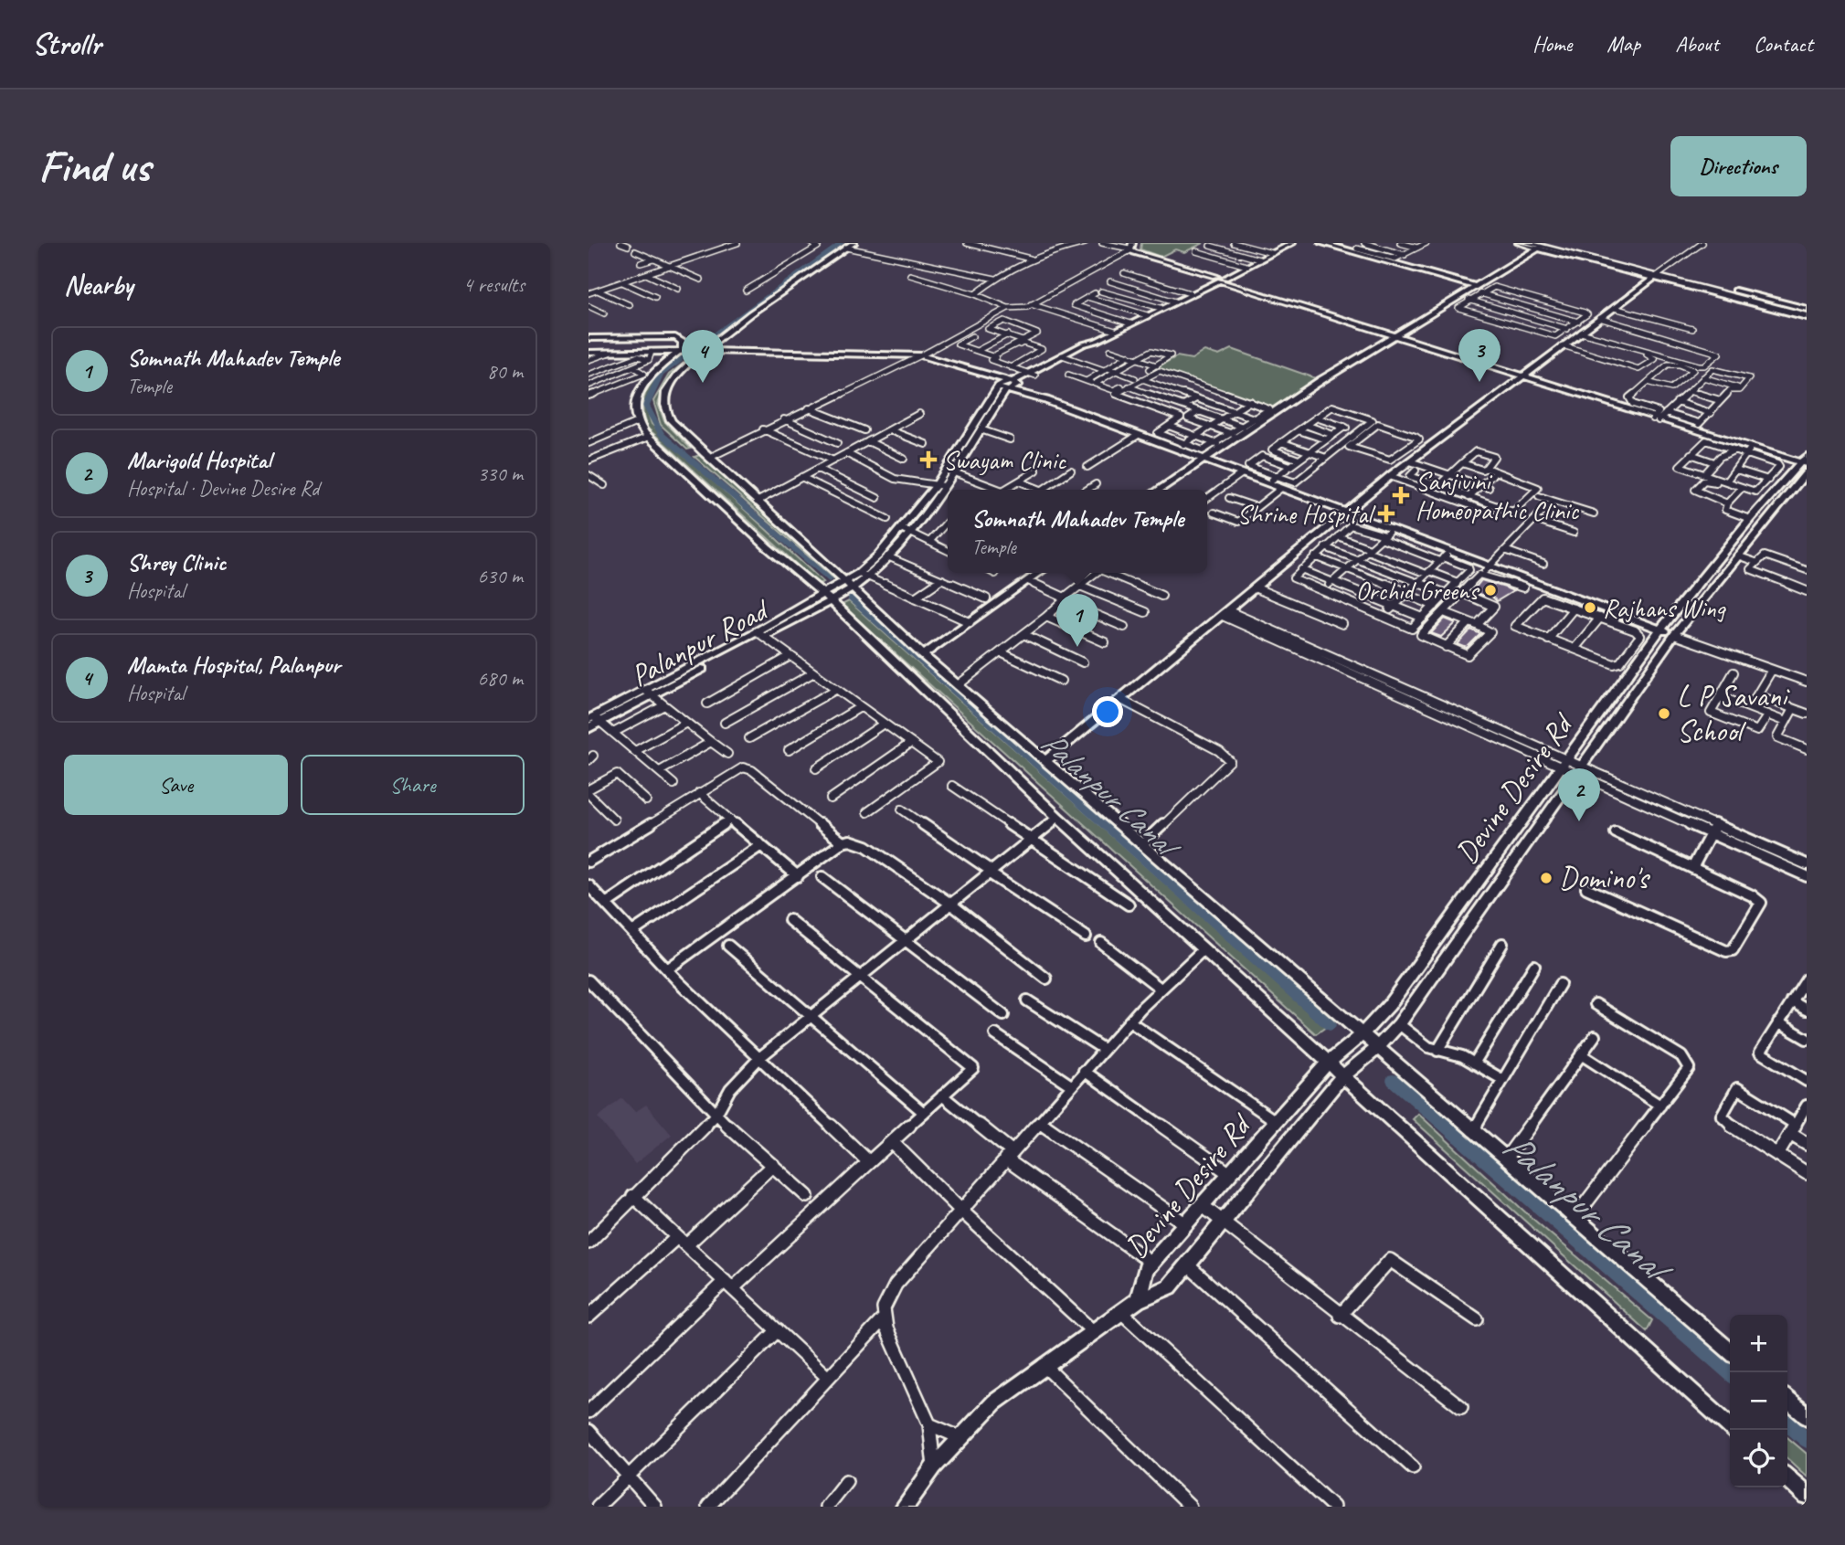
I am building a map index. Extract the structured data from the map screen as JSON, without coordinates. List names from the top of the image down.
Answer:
{
  "streets": {
    "street": ["Palanpur Road", "Devine Desire Rd"]
  },
  "water": ["Palanpur Canal"],
  "places": {
    "health": ["Swayam Clinic", "Sanjivini Homeopathic Clinic", "Shrine Hospital"],
    "other": [
      "Orchid Greens",
      "Rajhans Wing",
      "L P Savani School",
      "Domino's"
    ]
  },
  "page": {
    "header": "Strollr",
    "nav": [
      "Home",
      "Map",
      "About",
      "Contact"
    ],
    "buttons": [
      "Directions",
      ["Save", "Share"]
    ],
    "title": "Find us",
    "heading": ["Nearby", "4 results"],
    "list": [
      {
        "mark": "1",
        "name": "Somnath Mahadev Temple",
        "note": "Temple",
        "value": "80 m"
      },
      {
        "mark": "2",
        "name": "Marigold Hospital",
        "note": "Hospital · Devine Desire Rd",
        "value": "330 m"
      },
      {
        "mark": "3",
        "name": "Shrey Clinic",
        "note": "Hospital",
        "value": "630 m"
      },
      {
        "mark": "4",
        "name": "Mamta Hospital, Palanpur",
        "note": "Hospital",
        "value": "680 m"
      }
    ],
    "pins": [
      "3",
      "4",
      "1",
      "2"
    ],
    "popup": ["Somnath Mahadev Temple", "Temple"],
    "map_buttons": ["+", "−"]
  }
}
